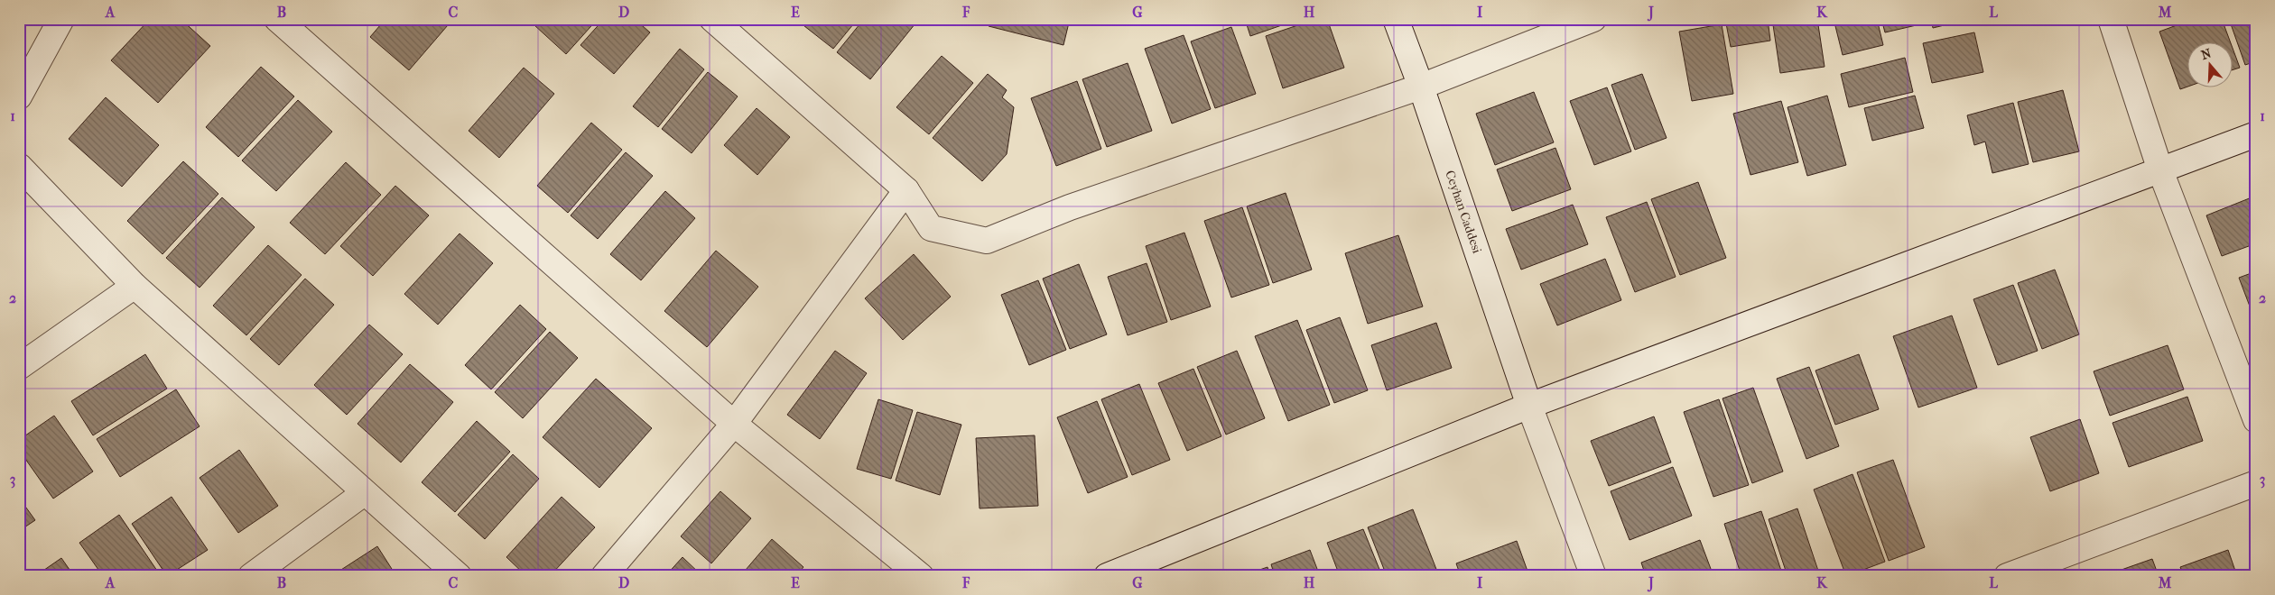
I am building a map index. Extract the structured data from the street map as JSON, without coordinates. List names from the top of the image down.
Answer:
{
  "streets": {
    "street": ["Ceyhan Caddesi"]
  },
  "north": "top",
  "grid": {
    "columns": [
      "A",
      "B",
      "C",
      "D",
      "E",
      "F",
      "G",
      "H",
      "I",
      "J",
      "K",
      "L",
      "M"
    ],
    "rows": ["1", "2", "3"]
  }
}
